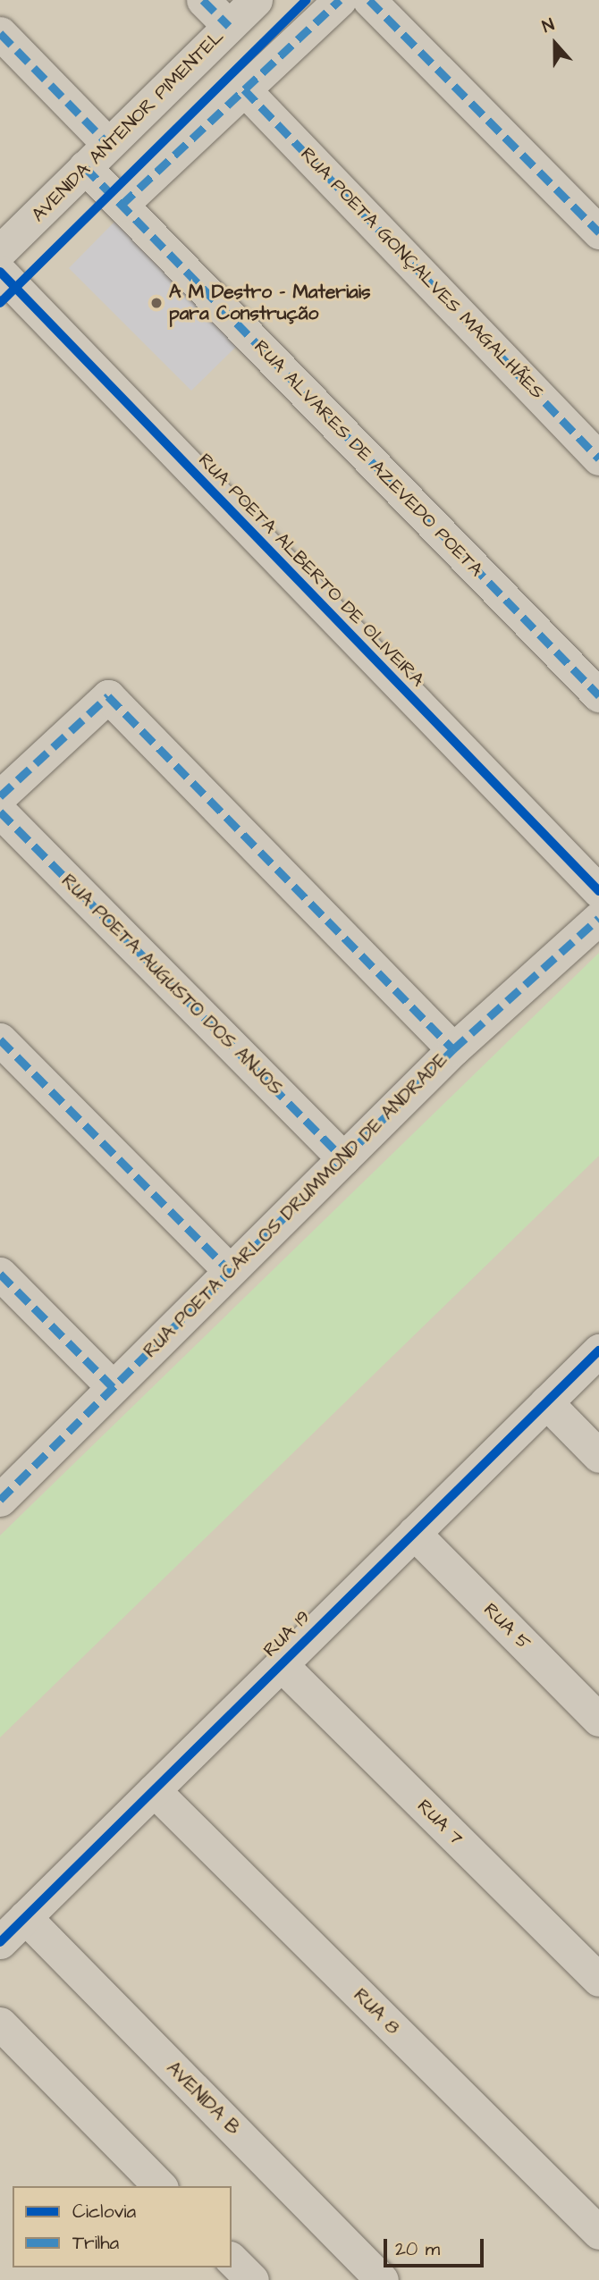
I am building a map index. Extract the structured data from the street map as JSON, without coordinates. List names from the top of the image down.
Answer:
{
  "streets": {
    "street": [
      "AVENIDA ANTENOR PIMENTEL",
      "RUA POETA GONÇALVES MAGALHÃES",
      "RUA ALVARES DE AZEVEDO POETA",
      "RUA POETA ALBERTO DE OLIVEIRA",
      "RUA POETA AUGUSTO DOS ANJOS",
      "RUA POETA CARLOS DRUMMOND DE ANDRADE",
      "RUA 5",
      "RUA 19",
      "RUA 7",
      "RUA 8",
      "AVENIDA B"
    ]
  },
  "crossings": [
    ["AVENIDA ANTENOR PIMENTEL", "RUA ALVARES DE AZEVEDO POETA"],
    ["RUA POETA AUGUSTO DOS ANJOS", "RUA POETA CARLOS DRUMMOND DE ANDRADE"],
    ["RUA 5", "RUA 19"],
    ["RUA 19", "RUA 7"],
    ["RUA 19", "RUA 8"],
    ["RUA 19", "AVENIDA B"]
  ],
  "places": ["A M Destro - Materiais para Construção"],
  "legend": ["Ciclovia", "Trilha"],
  "scale_bar": "20 m",
  "north": "top"
}
